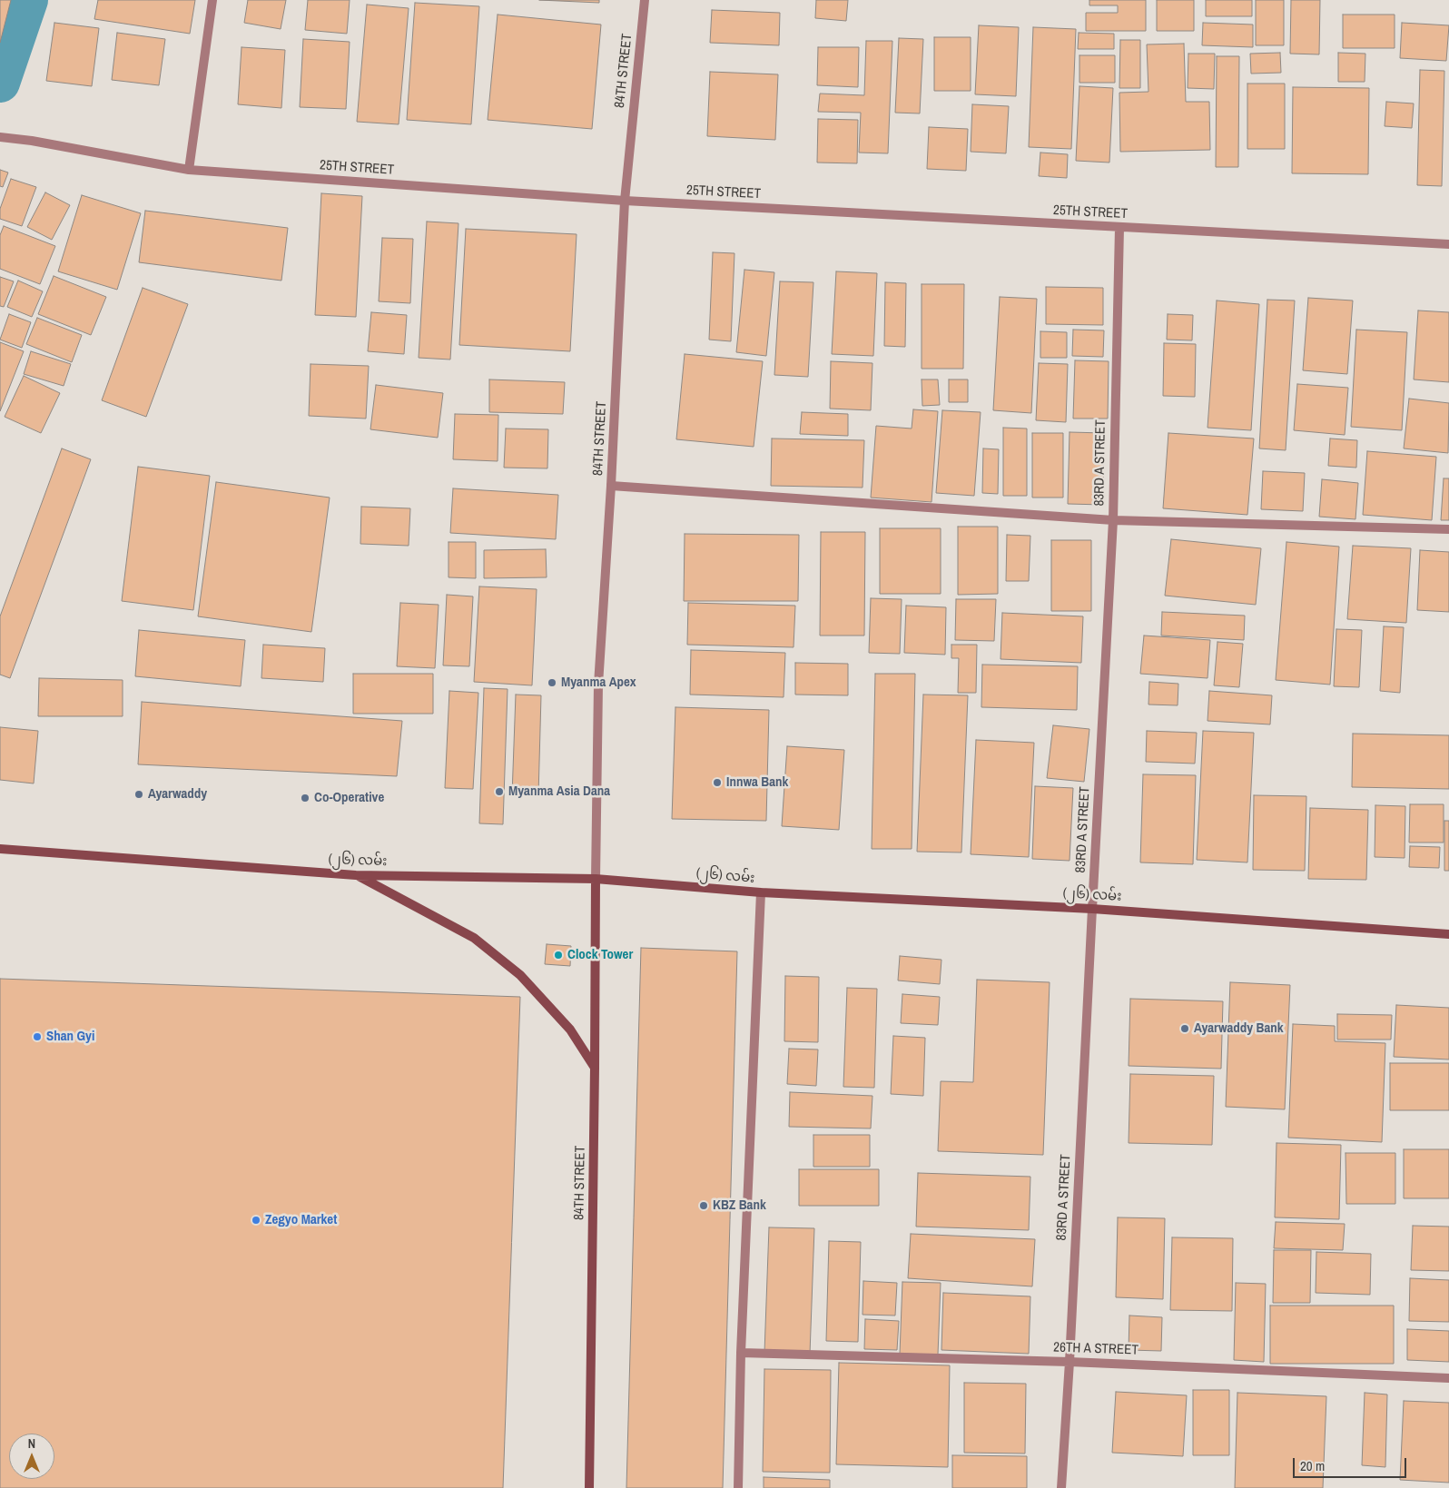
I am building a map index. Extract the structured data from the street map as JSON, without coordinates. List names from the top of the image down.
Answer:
{
  "streets": {
    "main road": ["84TH STREET", "(၂၆) လမ်း"],
    "street": ["25TH STREET", "83RD A STREET", "26TH A STREET"]
  },
  "crossings": [
    ["84TH STREET", "25TH STREET"],
    ["84TH STREET", "(၂၆) လမ်း"],
    ["25TH STREET", "83RD A STREET"],
    ["83RD A STREET", "(၂၆) လမ်း"],
    ["83RD A STREET", "26TH A STREET"]
  ],
  "places": [
    "Myanma Apex",
    "Innwa Bank",
    "Myanma Asia Dana",
    "Ayarwaddy",
    "Co-Operative",
    "Clock Tower",
    "Ayarwaddy Bank",
    "Shan Gyi",
    "KBZ Bank",
    "Zegyo Market"
  ],
  "scale_bar": "20 m",
  "north": "top"
}
